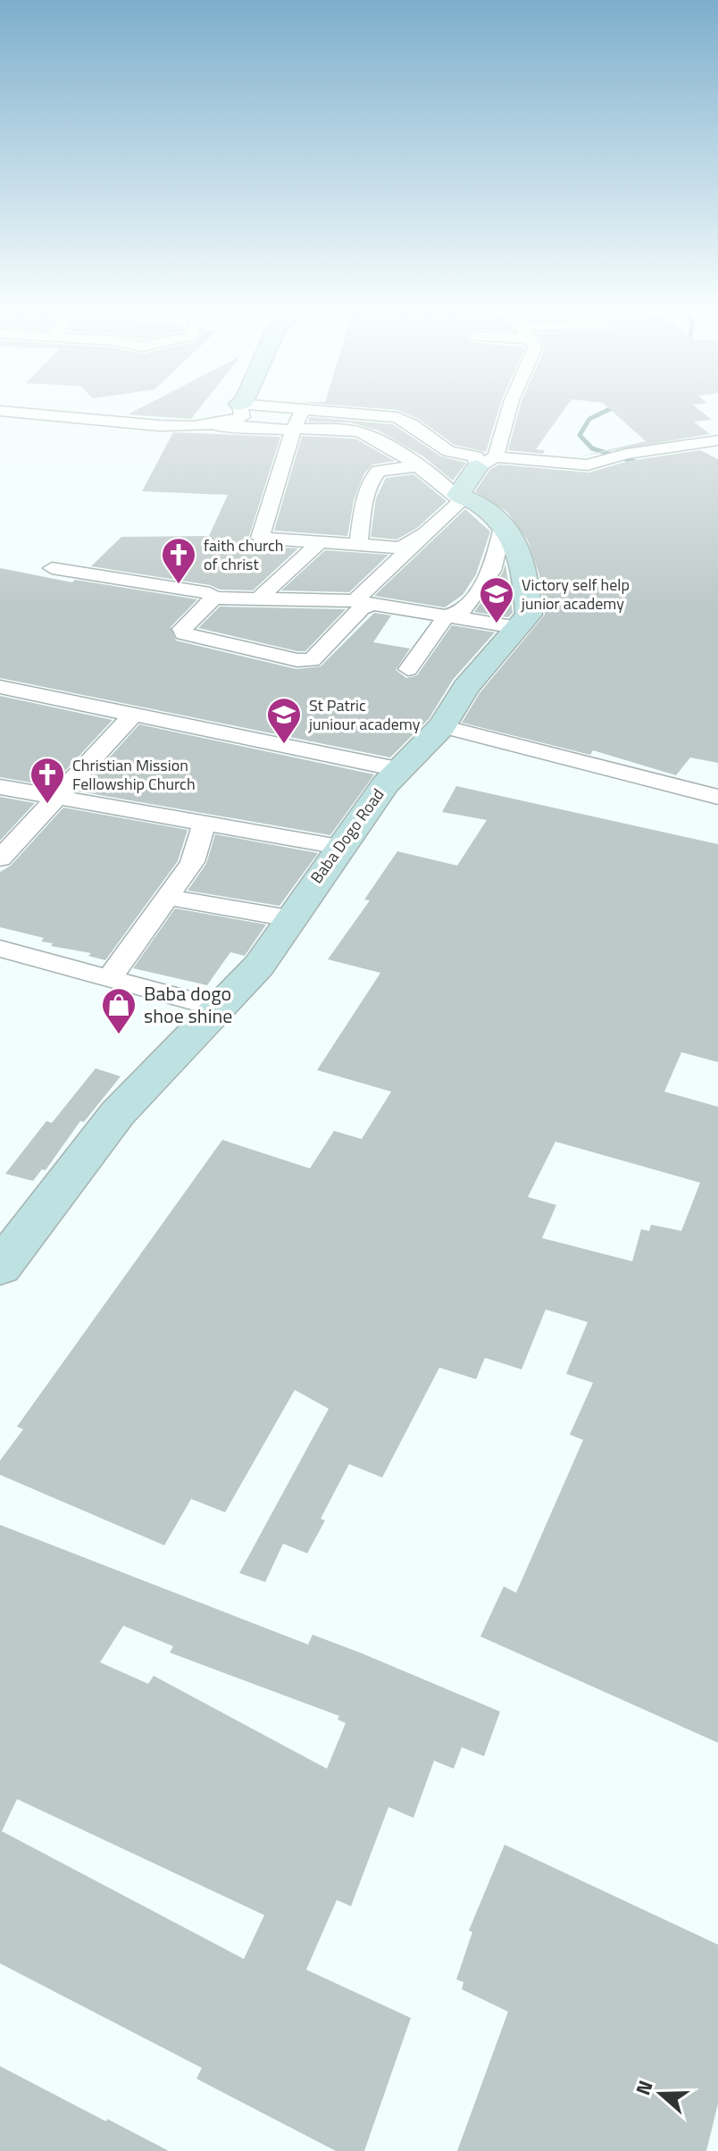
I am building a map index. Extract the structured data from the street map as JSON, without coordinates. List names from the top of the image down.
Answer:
{
  "streets": {
    "street": ["Baba Dogo Road"]
  },
  "places": {
    "church": ["faith church of christ", "Christian Mission Fellowship Church"],
    "school or university": ["Victory self help junior academy", "St Patric juniour academy"],
    "shop": ["Baba dogo shoe shine"]
  },
  "north": "left"
}
